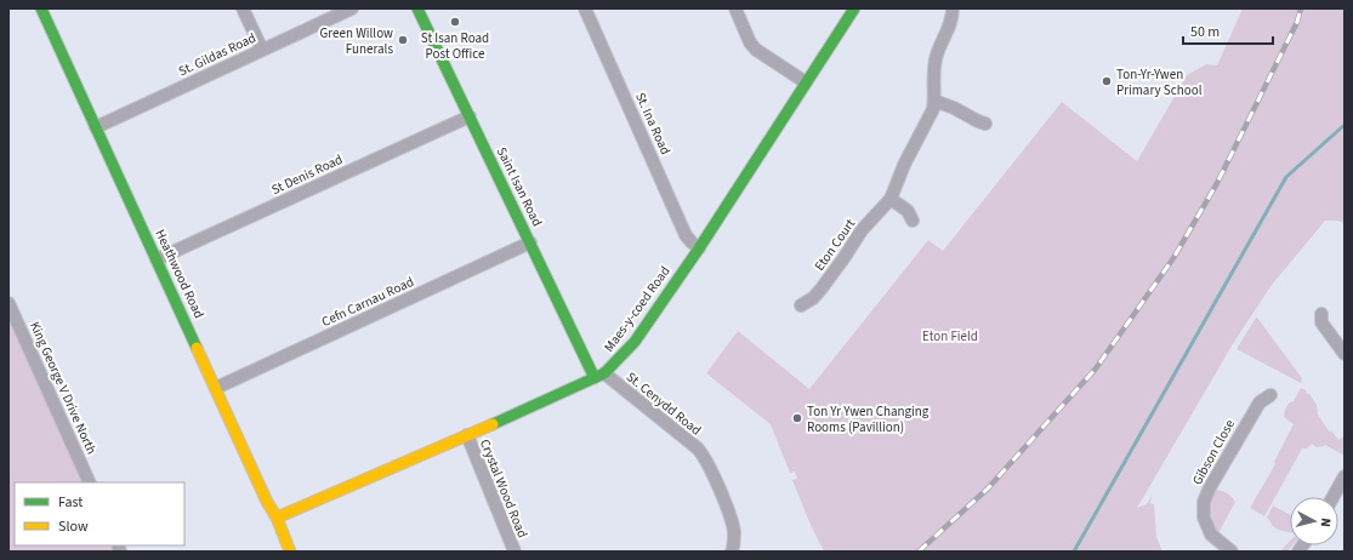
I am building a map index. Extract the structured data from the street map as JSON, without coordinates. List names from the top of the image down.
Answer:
{
  "streets": {
    "street": [
      "St. Gildas Road",
      "St. Ina Road",
      "St Denis Road",
      "Saint Isan Road",
      "Eton Court",
      "Heathwood Road",
      "Cefn Carnau Road",
      "Maes-y-coed Road",
      "King George V Drive North",
      "St. Cenydd Road",
      "Gibson Close",
      "Crystal Wood Road"
    ]
  },
  "crossings": [
    ["St. Gildas Road", "Heathwood Road"],
    ["St. Ina Road", "Maes-y-coed Road"],
    ["St Denis Road", "Saint Isan Road"],
    ["St Denis Road", "Heathwood Road"],
    ["Saint Isan Road", "Cefn Carnau Road"],
    ["Saint Isan Road", "Maes-y-coed Road"],
    ["Saint Isan Road", "St. Cenydd Road"],
    ["Heathwood Road", "Cefn Carnau Road"],
    ["Heathwood Road", "Maes-y-coed Road"],
    ["Maes-y-coed Road", "St. Cenydd Road"],
    ["Maes-y-coed Road", "Crystal Wood Road"]
  ],
  "parks": ["Eton Field"],
  "places": [
    "St Isan Road Post Office",
    "Green Willow Funerals",
    "Ton-Yr-Ywen Primary School",
    "Ton Yr Ywen Changing Rooms (Pavillion)"
  ],
  "legend": ["Fast", "Slow"],
  "scale_bar": "50 m",
  "north": "right"
}
